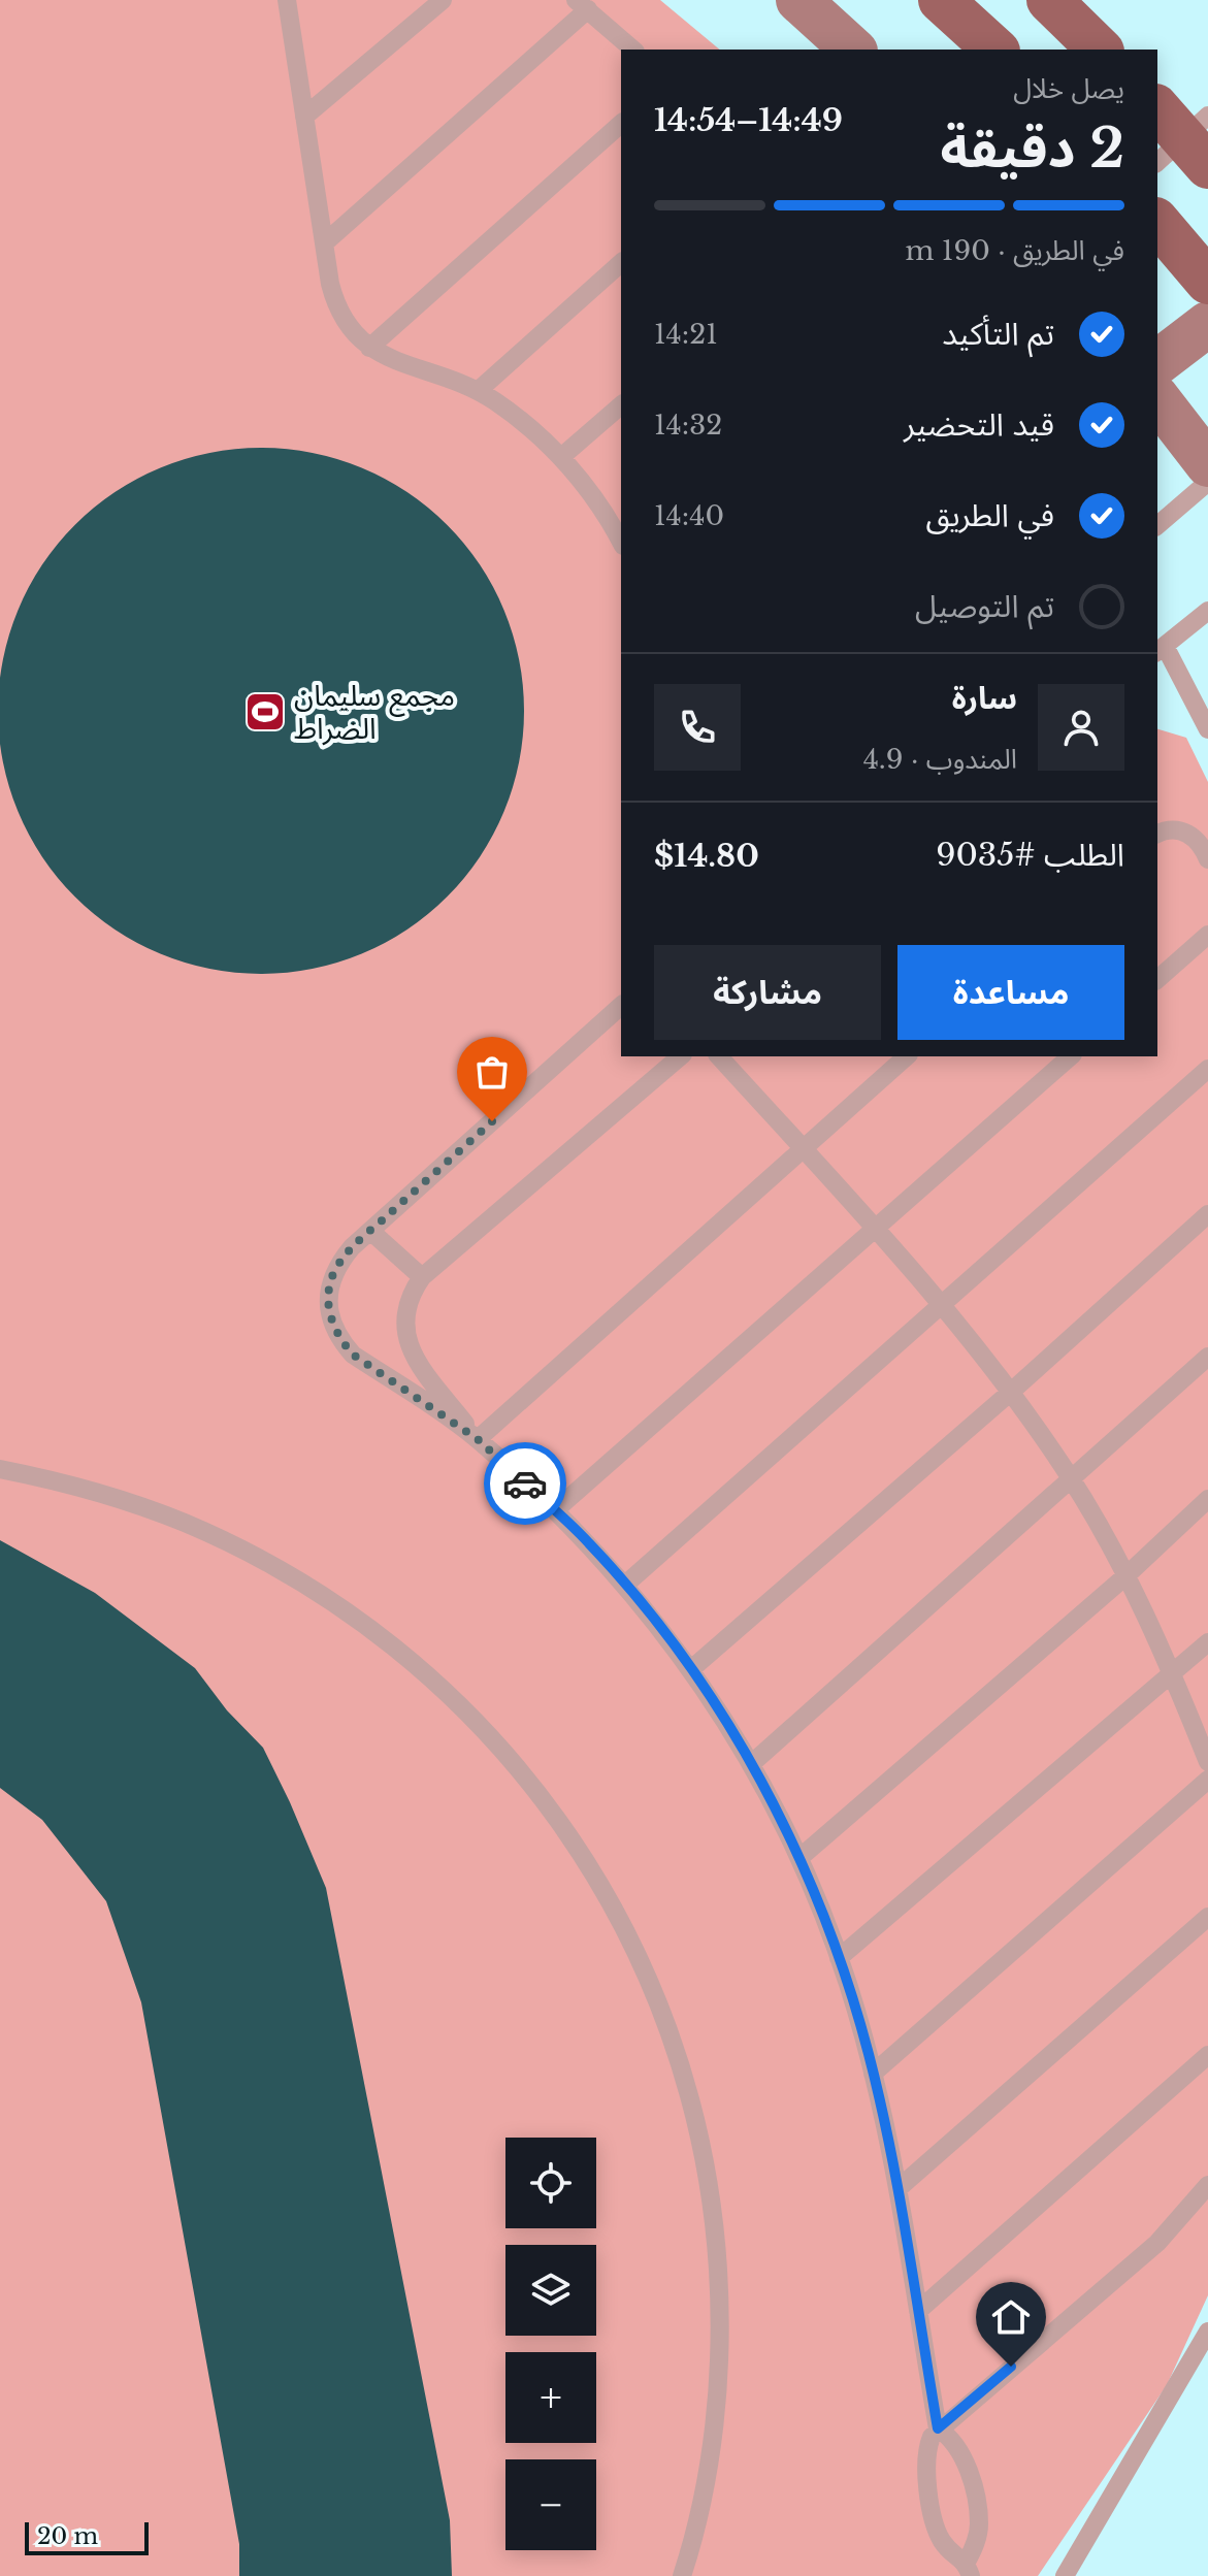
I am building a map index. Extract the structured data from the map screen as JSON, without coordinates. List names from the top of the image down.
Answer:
{
  "places": {
    "sports": ["مجمع سليمان الضراط"]
  },
  "scale_bar": "20 m",
  "page": {
    "heading": ["2 دقيقة", "يصل خلال", "14:49–14:54"],
    "panel": [
      "سارة",
      "المندوب · 4.9",
      "الطلب #9035",
      "$14.80"
    ],
    "bar": "في الطريق · 190 m",
    "list": [
      ["تم التأكيد", "14:21"],
      ["قيد التحضير", "14:32"],
      ["في الطريق", "14:40"],
      "تم التوصيل"
    ],
    "buttons": ["مساعدة", "مشاركة"],
    "map_buttons": ["+", "−"],
    "scale": "20 m"
  }
}
